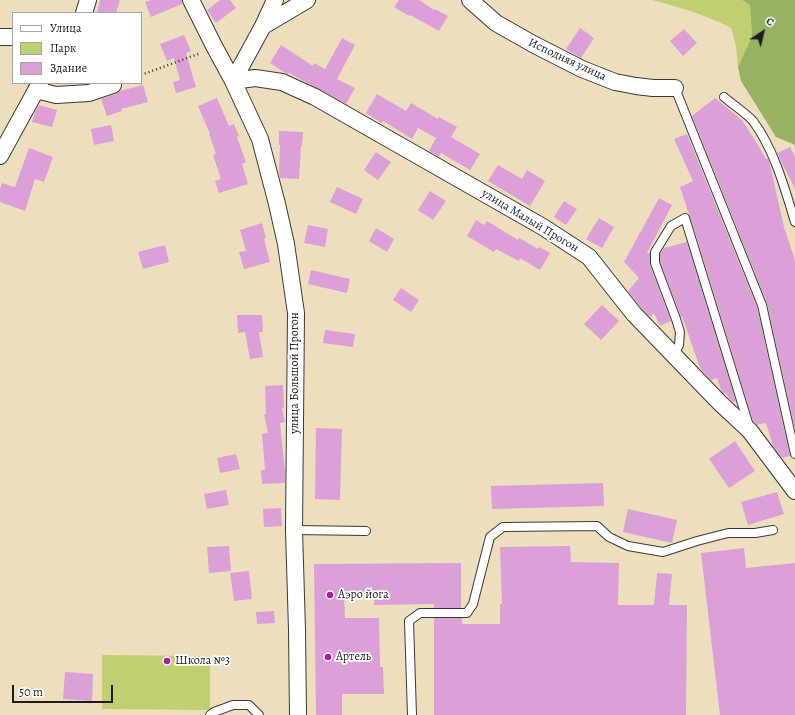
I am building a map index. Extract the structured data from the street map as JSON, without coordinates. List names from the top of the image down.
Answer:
{
  "streets": {
    "street": ["Исподняя улица", "улица Малый Прогон", "улица Большой Прогон"]
  },
  "crossings": [
    ["улица Малый Прогон", "улица Большой Прогон"]
  ],
  "places": ["Аэро йога", "Артель", "Школа №3"],
  "legend": ["Улица", "Парк", "Здание"],
  "scale_bar": "50 m",
  "north": "top right"
}
